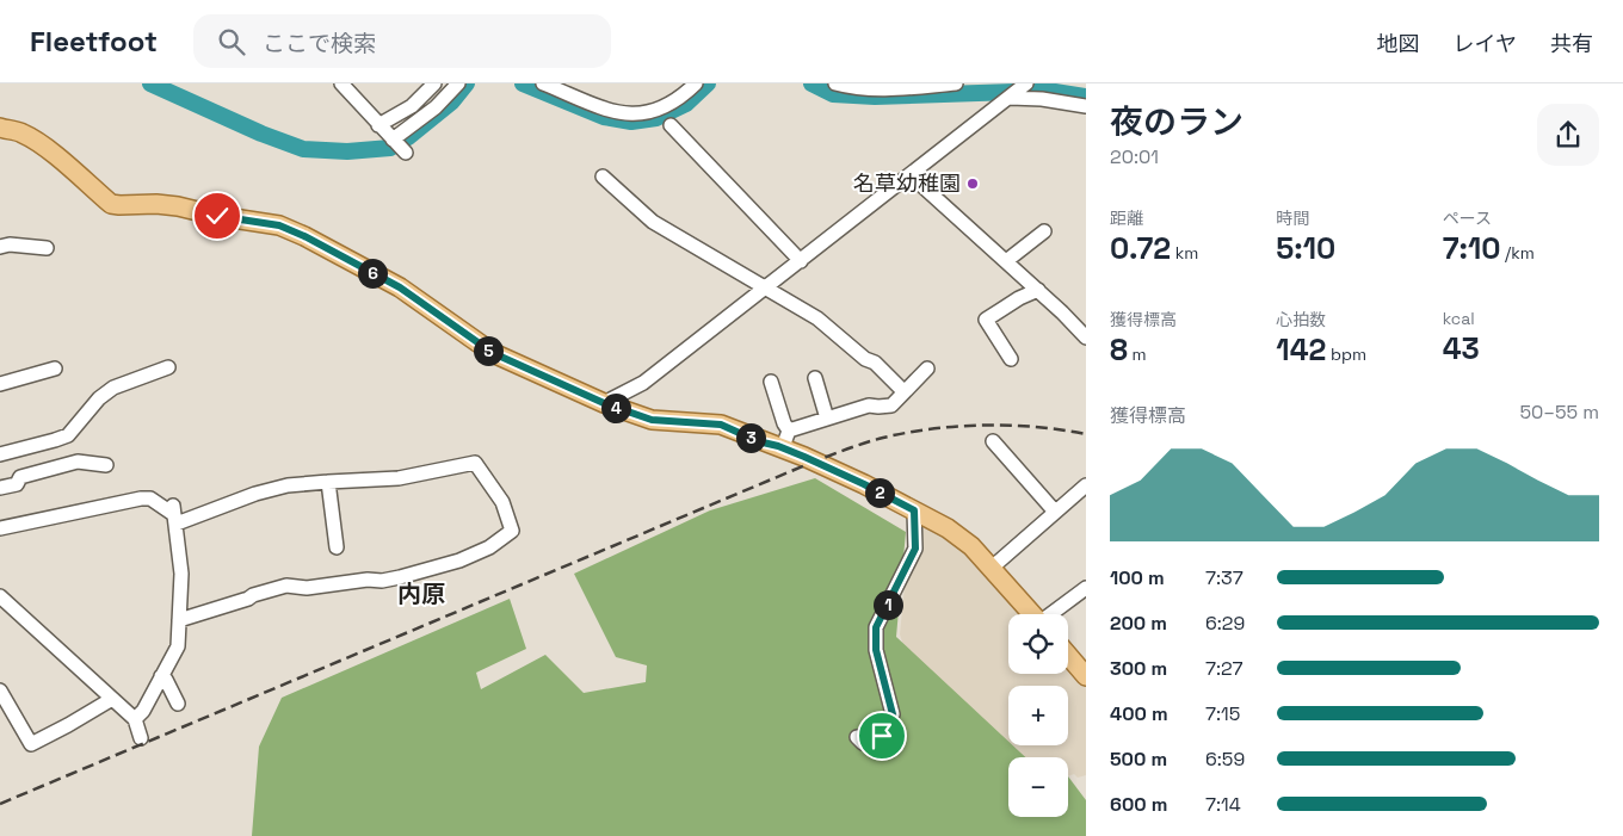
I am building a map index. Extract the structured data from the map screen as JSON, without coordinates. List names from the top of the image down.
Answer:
{
  "districts": ["内原"],
  "places": ["名草幼稚園"],
  "page": {
    "header": "Fleetfoot",
    "search": "ここで検索",
    "nav": ["地図", "レイヤ", "共有"],
    "heading": ["夜のラン", "20:01"],
    "stats": [
      ["距離", "0.72 km"],
      ["時間", "5:10"],
      ["ペース", "7:10 /km"],
      ["獲得標高", "8 m"],
      ["心拍数", "142 bpm"],
      ["kcal", "43"]
    ],
    "pins": [
      "6",
      "5",
      "4",
      "3",
      "2",
      "1"
    ],
    "chart": ["獲得標高", "50–55 m"],
    "list": [
      {
        "name": "100 m",
        "note": "7:37"
      },
      {
        "name": "200 m",
        "note": "6:29"
      },
      {
        "name": "300 m",
        "note": "7:27"
      },
      {
        "name": "400 m",
        "note": "7:15"
      },
      {
        "name": "500 m",
        "note": "6:59"
      },
      {
        "name": "600 m",
        "note": "7:14"
      }
    ],
    "map_buttons": ["+", "−"]
  }
}
